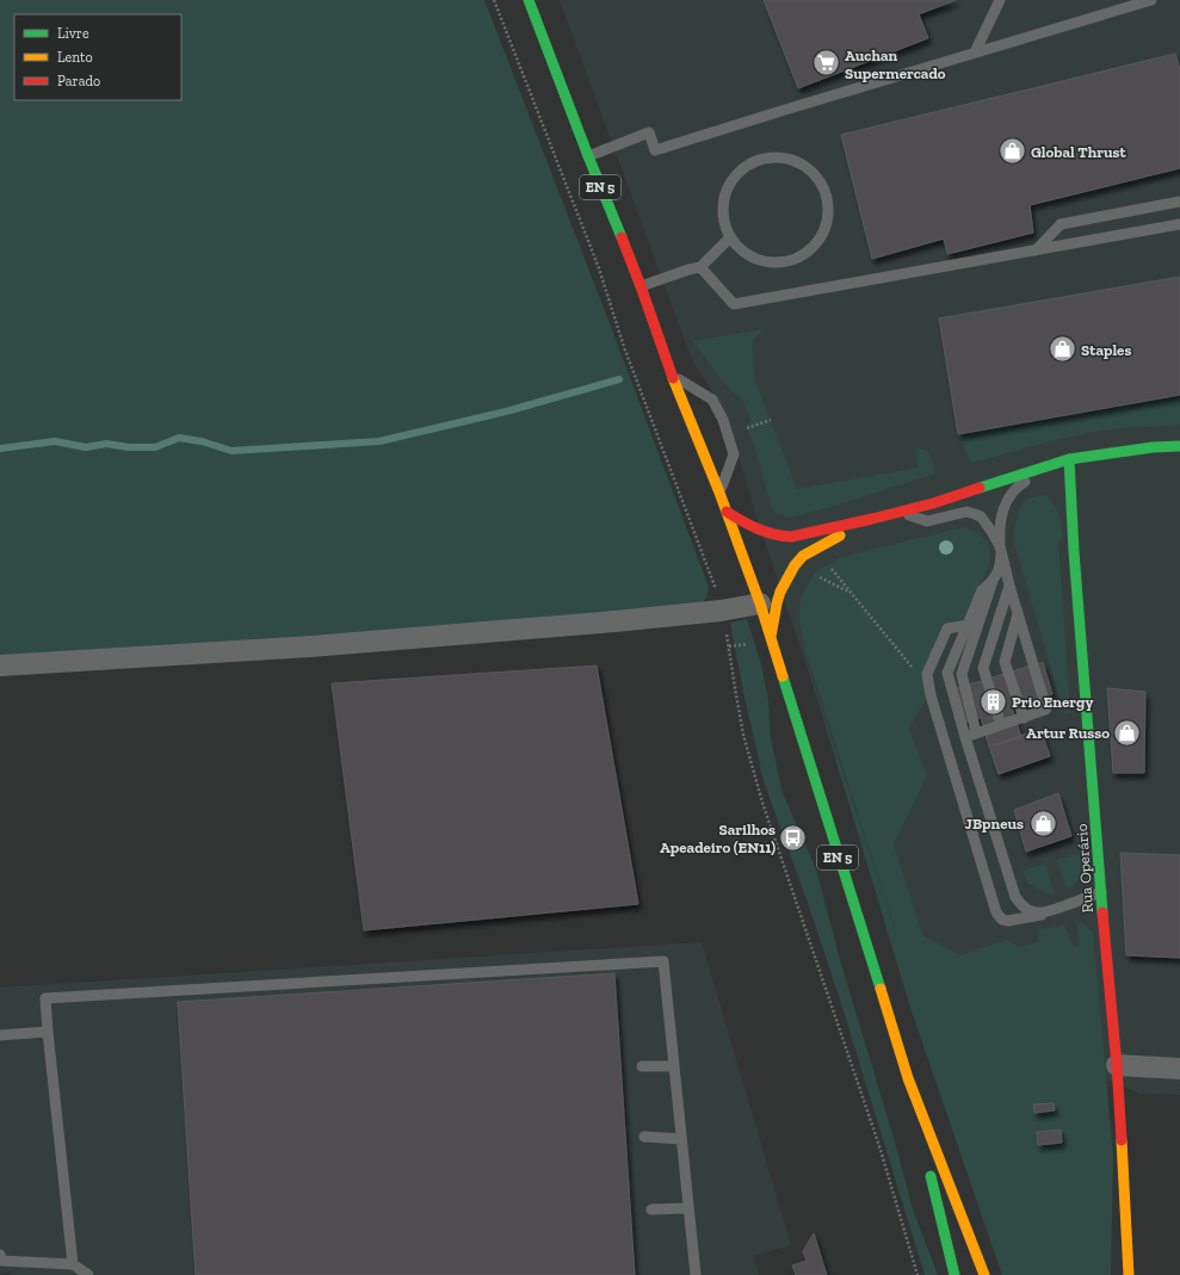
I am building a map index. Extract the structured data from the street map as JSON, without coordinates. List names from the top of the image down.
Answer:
{
  "streets": {
    "main road": ["EN 5", "Rua Operário"]
  },
  "places": {
    "supermarket": ["Auchan Supermercado"],
    "shop": [
      "Global Thrust",
      "Staples",
      "Artur Russo",
      "JBpneus"
    ],
    "building": ["Prio Energy"],
    "bus stop": ["Sarilhos Apeadeiro (EN11)"]
  },
  "legend": ["Livre", "Lento", "Parado"]
}
